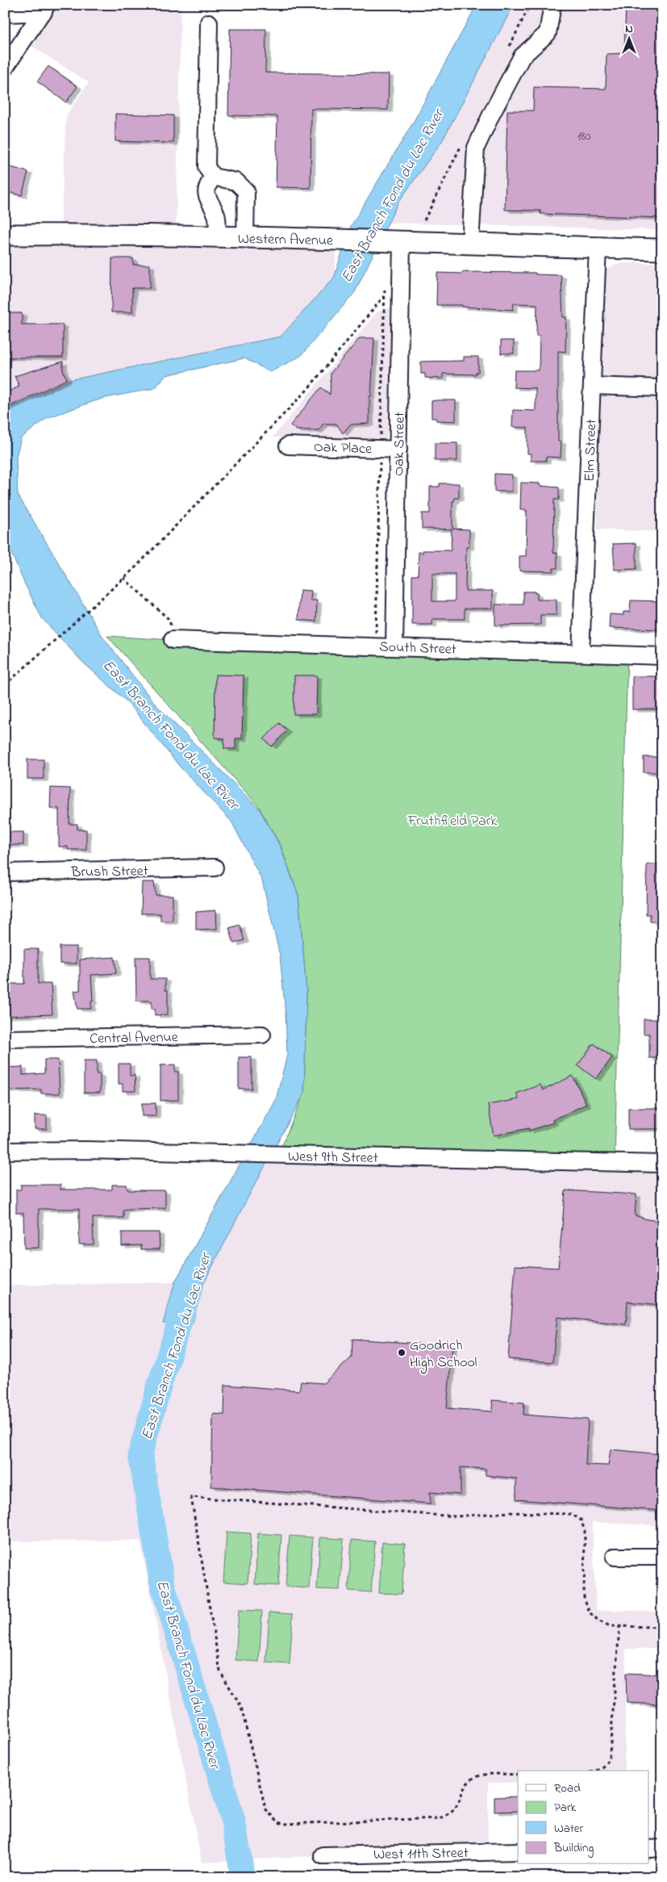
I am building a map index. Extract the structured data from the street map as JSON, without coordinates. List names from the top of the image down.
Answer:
{
  "streets": {
    "main road": ["Western Avenue"],
    "street": [
      "Oak Street",
      "Oak Place",
      "Elm Street",
      "South Street",
      "Brush Street",
      "Central Avenue",
      "West 9th Street",
      "West 11th Street"
    ]
  },
  "crossings": [
    ["Western Avenue", "Oak Street"],
    ["Western Avenue", "Elm Street"],
    ["Oak Street", "Oak Place"],
    ["Oak Street", "South Street"],
    ["Elm Street", "South Street"]
  ],
  "water": ["East Branch Fond du Lac River"],
  "parks": ["Fruthfield Park"],
  "places": ["Goodrich High School"],
  "house_numbers": ["180"],
  "legend": [
    "Road",
    "Park",
    "Water",
    "Building"
  ],
  "north": "top"
}
